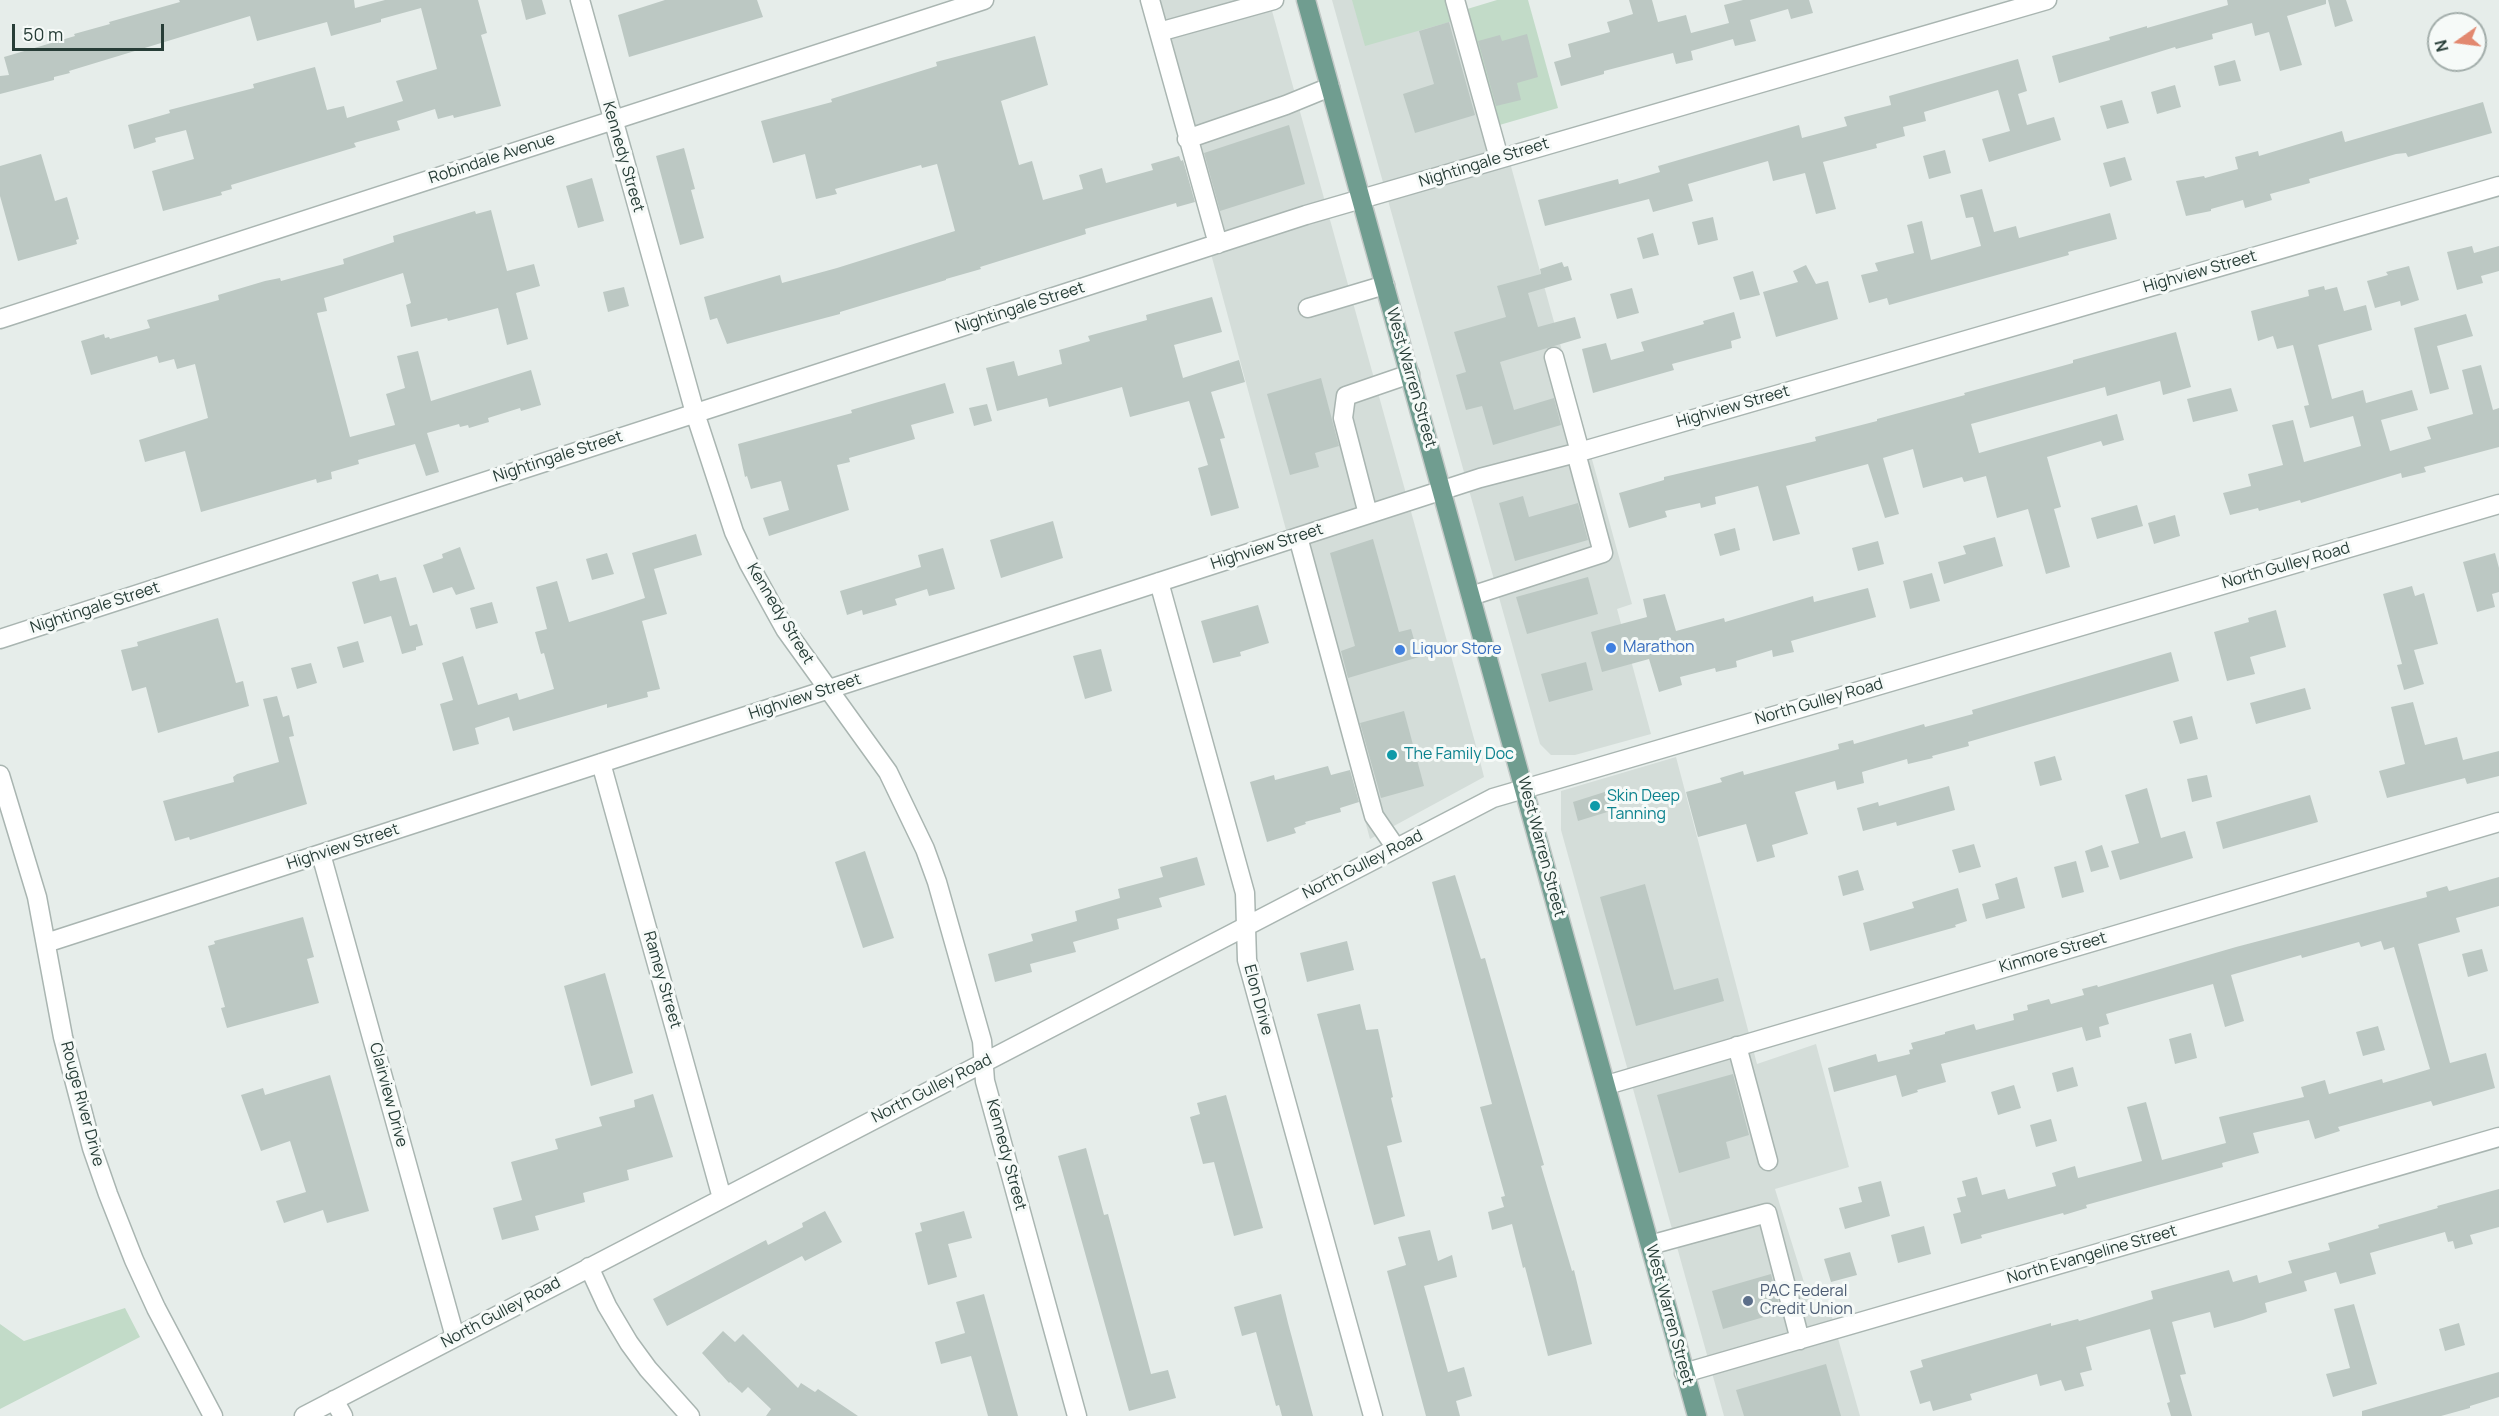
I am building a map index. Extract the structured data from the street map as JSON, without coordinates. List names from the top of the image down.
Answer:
{
  "streets": {
    "main road": ["West Warren Street"],
    "street": [
      "Kennedy Street",
      "Robindale Avenue",
      "Nightingale Street",
      "Highview Street",
      "North Gulley Road",
      "Kinmore Street",
      "Ramey Street",
      "Elon Drive",
      "Clairview Drive",
      "Rouge River Drive",
      "North Evangeline Street"
    ]
  },
  "crossings": [
    ["Kennedy Street", "Robindale Avenue"],
    ["Kennedy Street", "Nightingale Street"],
    ["Kennedy Street", "Highview Street"],
    ["Kennedy Street", "North Gulley Road"],
    ["Nightingale Street", "West Warren Street"],
    ["Highview Street", "West Warren Street"],
    ["Highview Street", "Ramey Street"],
    ["Highview Street", "Elon Drive"],
    ["Highview Street", "Clairview Drive"],
    ["Highview Street", "Rouge River Drive"],
    ["West Warren Street", "North Gulley Road"],
    ["West Warren Street", "Kinmore Street"],
    ["West Warren Street", "North Evangeline Street"],
    ["North Gulley Road", "Ramey Street"],
    ["North Gulley Road", "Elon Drive"],
    ["North Gulley Road", "Clairview Drive"]
  ],
  "places": [
    "Marathon",
    "Liquor Store",
    "The Family Doc",
    "Skin Deep Tanning",
    "PAC Federal Credit Union"
  ],
  "scale_bar": "50 m",
  "north": "left"
}
